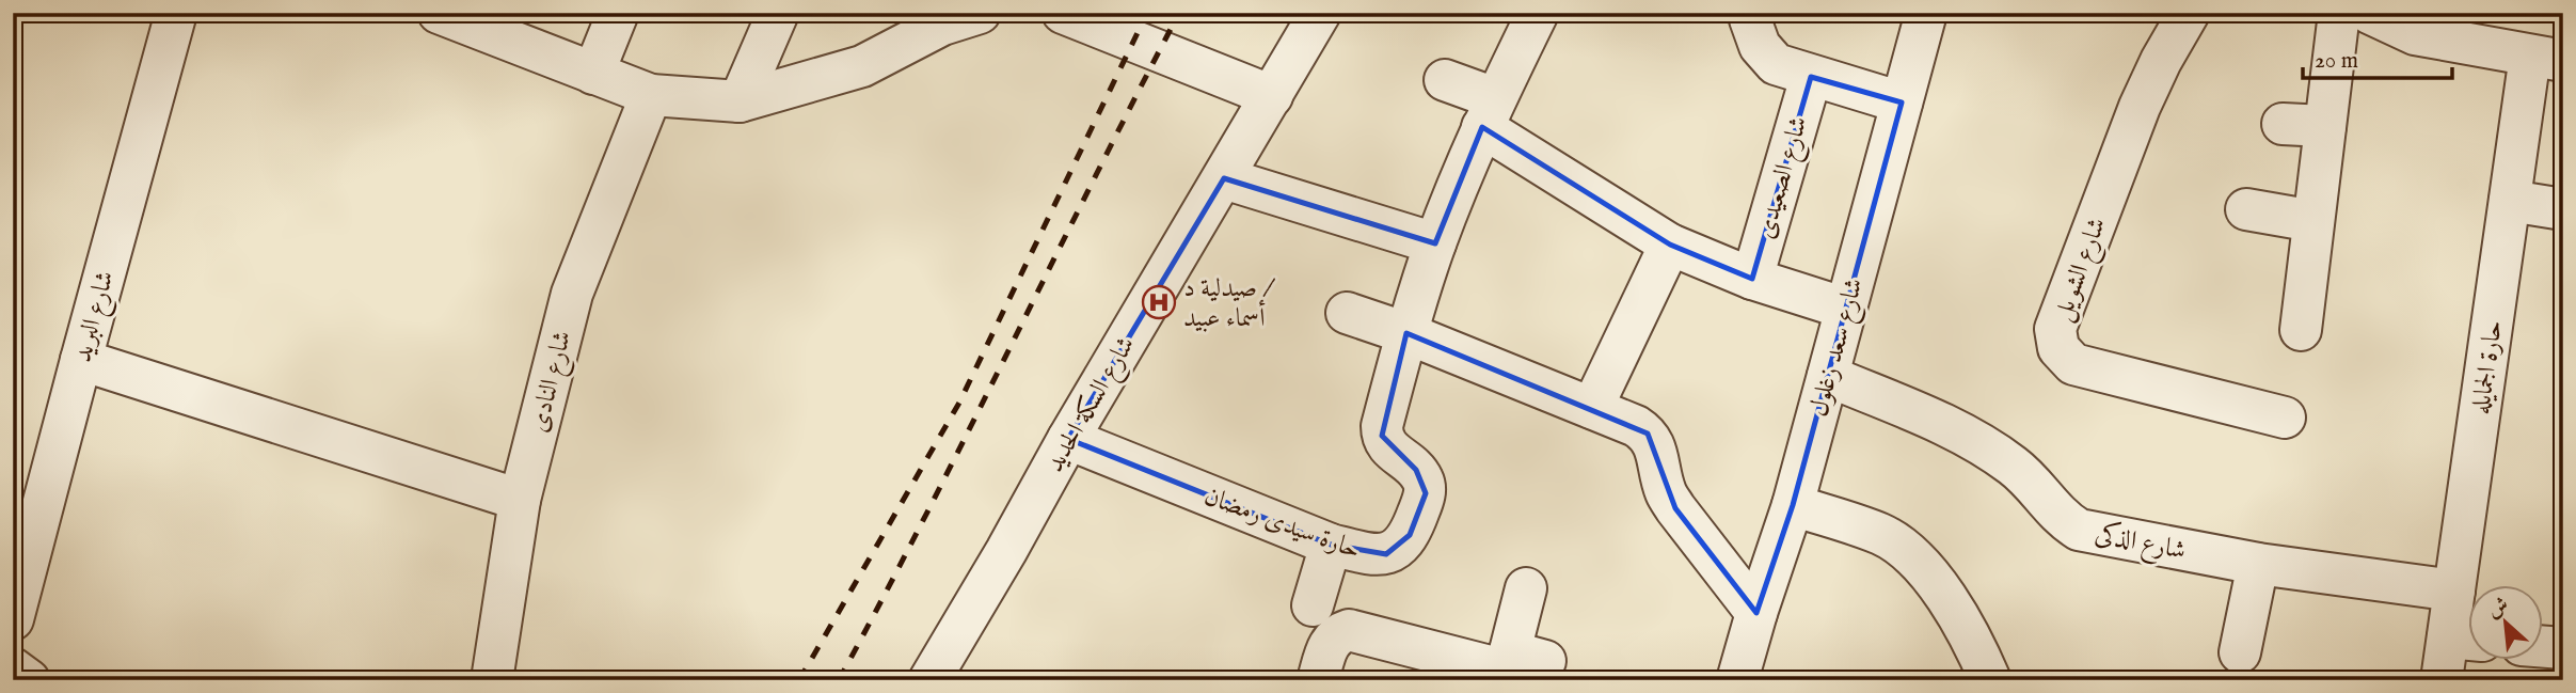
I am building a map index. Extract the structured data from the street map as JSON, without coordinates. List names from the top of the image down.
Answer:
{
  "streets": {
    "street": [
      "شارع الصعيدى",
      "شارع الشويل",
      "شارع البريد",
      "شارع سعد زغلول",
      "حارة الجمايله",
      "شارع النادى",
      "شارع السكة الحديد",
      "حارة سيدى رمضان",
      "شارع الذكى"
    ]
  },
  "crossings": [
    ["شارع سعد زغلول", "شارع الذكى"],
    ["حارة الجمايله", "شارع الذكى"],
    ["شارع السكة الحديد", "حارة سيدى رمضان"]
  ],
  "places": {
    "hospital": ["صيدلية د / أسماء عبيد"]
  },
  "scale_bar": "20 m",
  "north": "top left"
}
